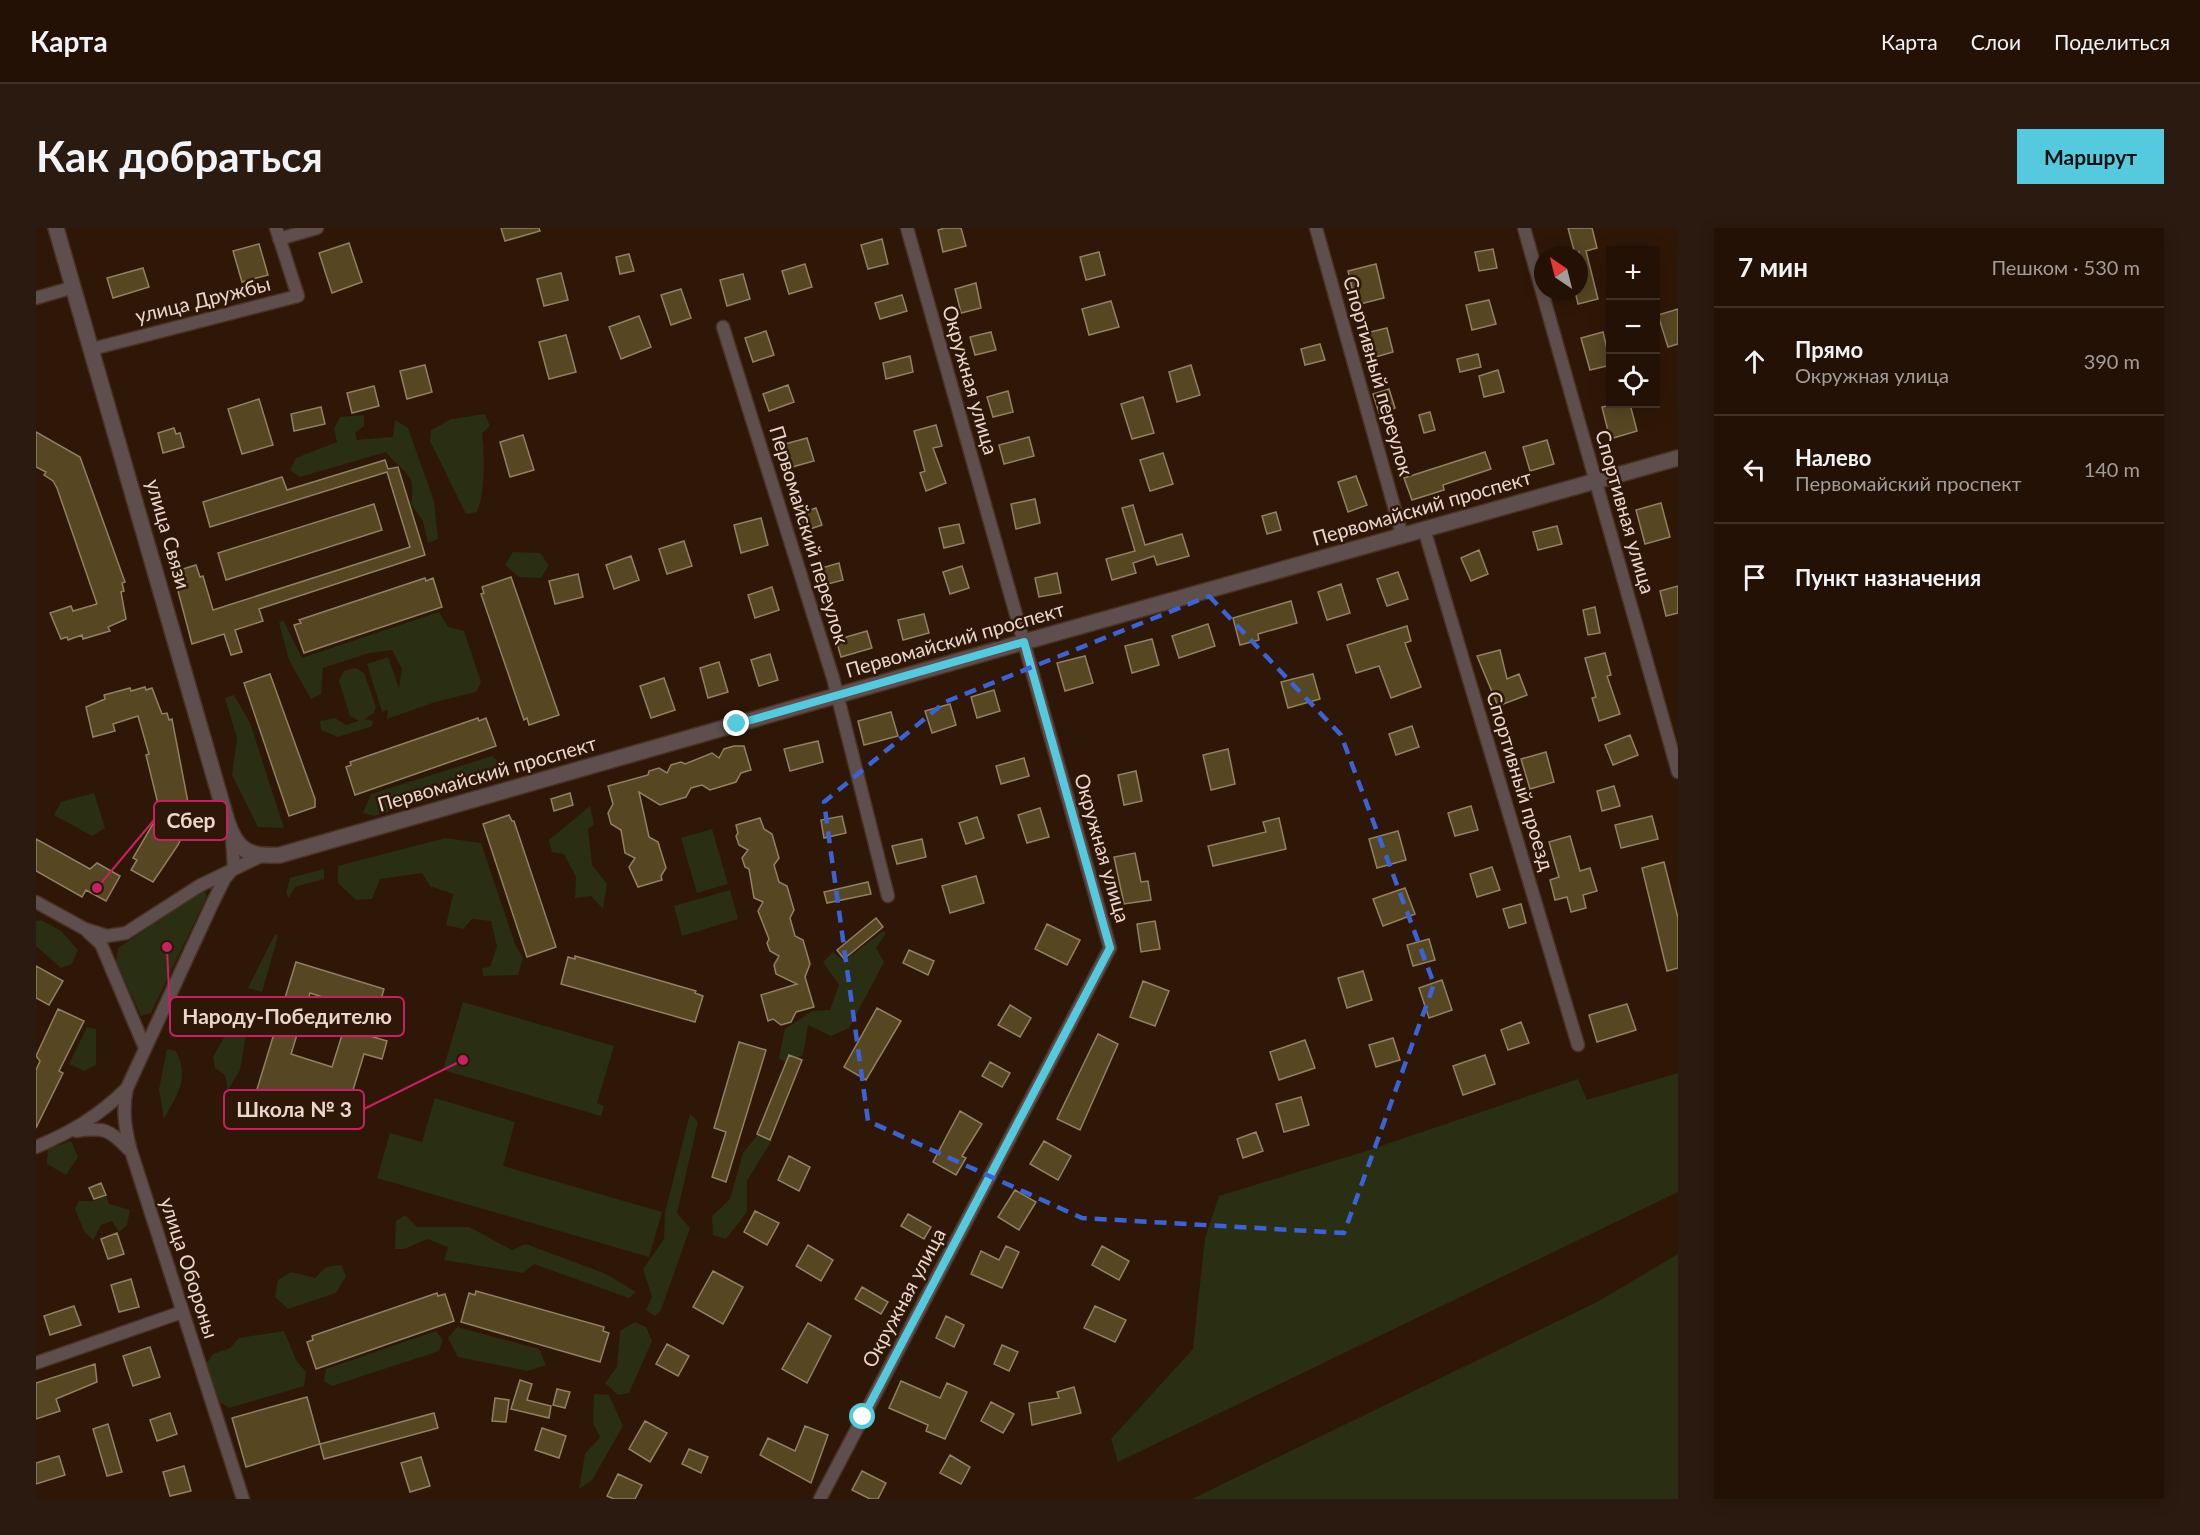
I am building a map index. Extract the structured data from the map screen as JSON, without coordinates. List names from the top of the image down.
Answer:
{
  "streets": {
    "street": [
      "улица Дружбы",
      "Спортивный переулок",
      "Окружная улица",
      "Первомайский проспект",
      "Спортивная улица",
      "улица Связи",
      "Первомайский переулок",
      "Спортивный проезд",
      "улица Обороны"
    ]
  },
  "crossings": [
    ["улица Дружбы", "улица Связи"],
    ["Спортивный переулок", "Первомайский проспект"],
    ["Окружная улица", "Первомайский проспект"],
    ["Первомайский проспект", "Спортивная улица"],
    ["Первомайский проспект", "улица Связи"],
    ["Первомайский проспект", "Первомайский переулок"],
    ["Первомайский проспект", "Спортивный проезд"]
  ],
  "places": ["Сбер", "Народу-Победителю", "Школа № 3"],
  "north": "top left",
  "page": {
    "header": "Карта",
    "nav": ["Карта", "Слои", "Поделиться"],
    "buttons": "Маршрут",
    "title": "Как добраться",
    "heading": ["7 мин", "Пешком · 530 m"],
    "map_buttons": ["+", "−"],
    "list": [
      ["Прямо", "Окружная улица", "390 m"],
      ["Налево", "Первомайский проспект", "140 m"],
      "Пункт назначения"
    ]
  }
}
